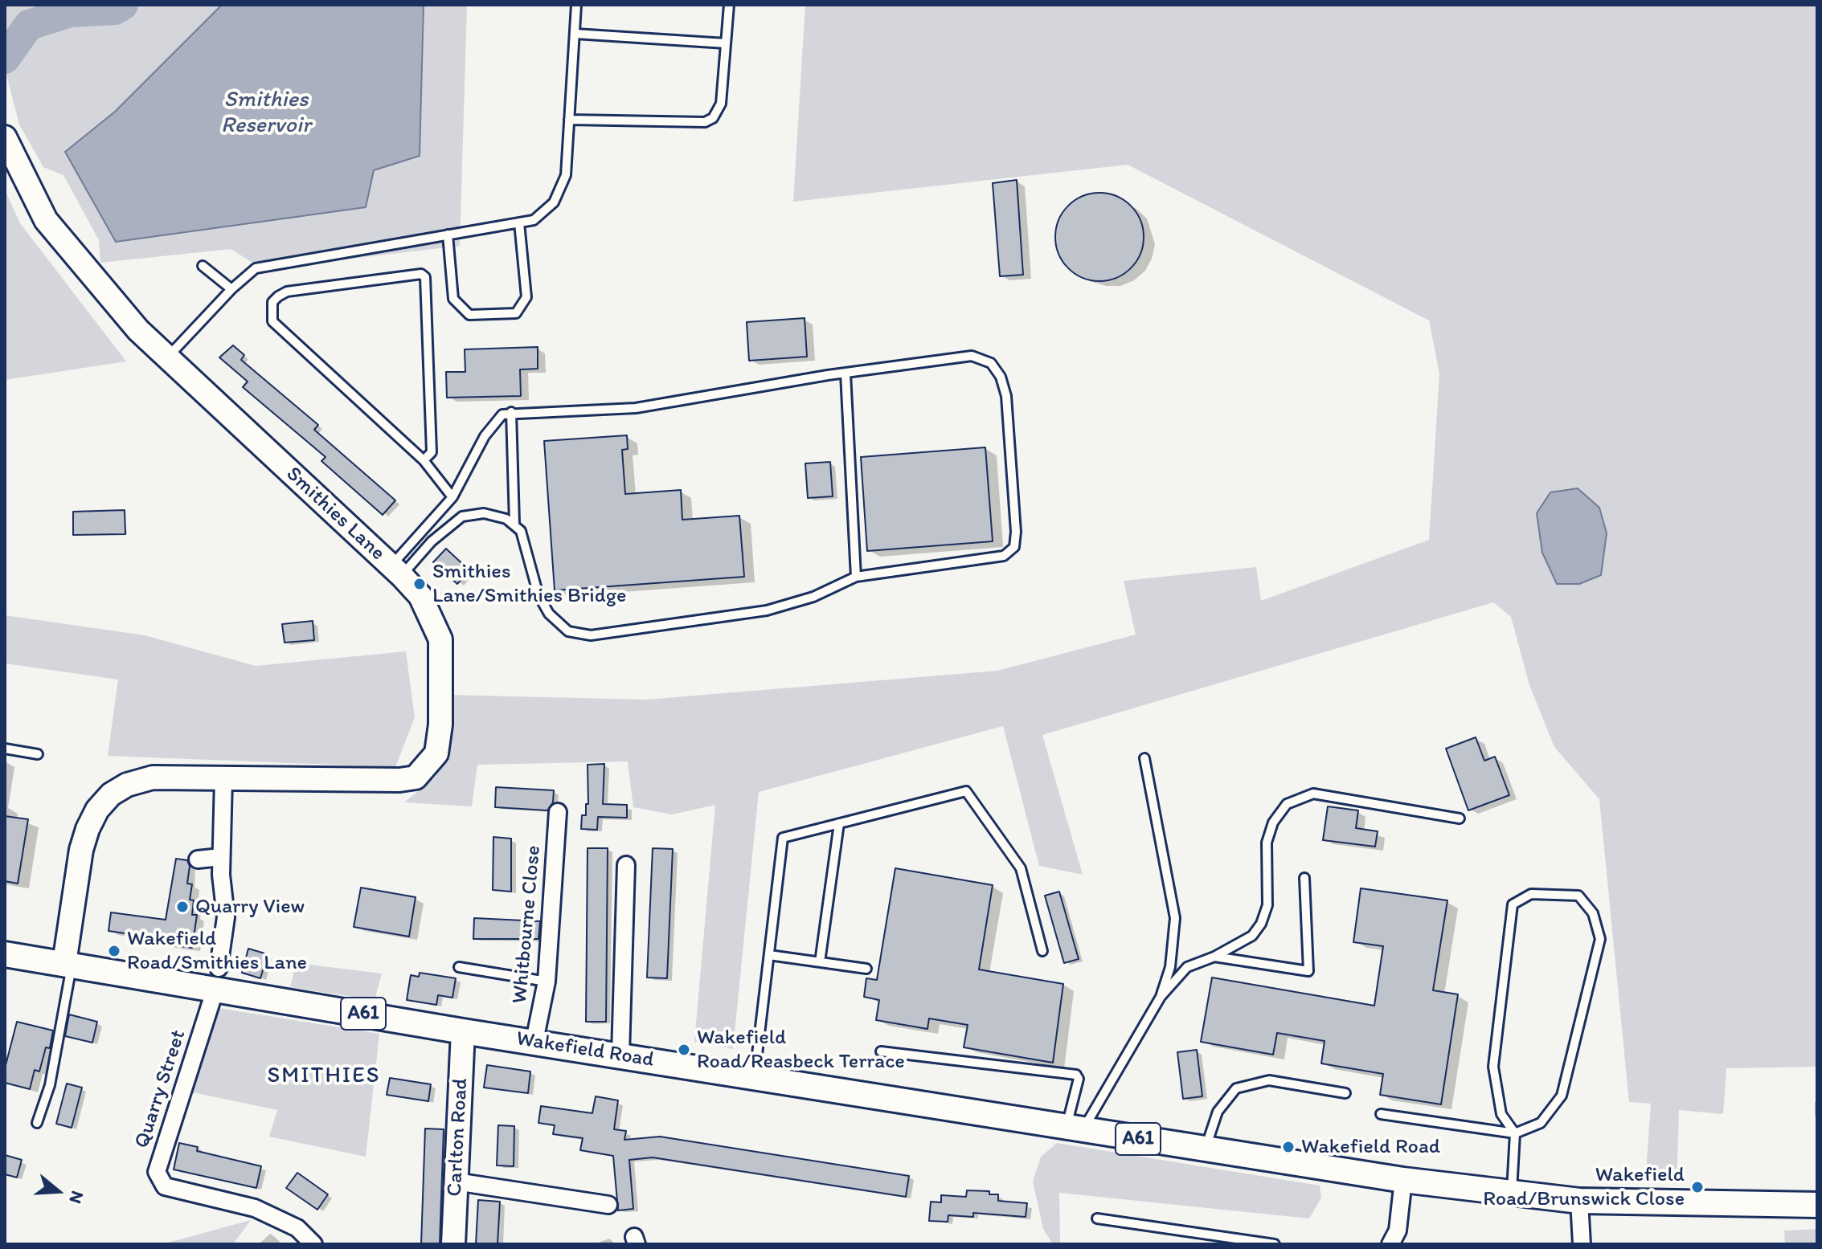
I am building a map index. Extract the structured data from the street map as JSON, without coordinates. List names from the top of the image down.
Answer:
{
  "streets": {
    "main road": ["A61", "Wakefield Road"],
    "street": [
      "Smithies Lane",
      "Whitbourne Close",
      "Quarry Street",
      "Carlton Road"
    ]
  },
  "crossings": [
    ["Smithies Lane", "Wakefield Road"],
    ["Whitbourne Close", "Wakefield Road"],
    ["Wakefield Road", "Quarry Street"],
    ["Wakefield Road", "Carlton Road"]
  ],
  "districts": ["SMITHIES"],
  "water": ["Smithies Reservoir"],
  "places": [
    "Smithies Lane/Smithies Bridge",
    "Quarry View",
    "Wakefield Road/Smithies Lane",
    "Wakefield Road/Reasbeck Terrace",
    "Wakefield Road",
    "Wakefield Road/Brunswick Close"
  ],
  "north": "right"
}
